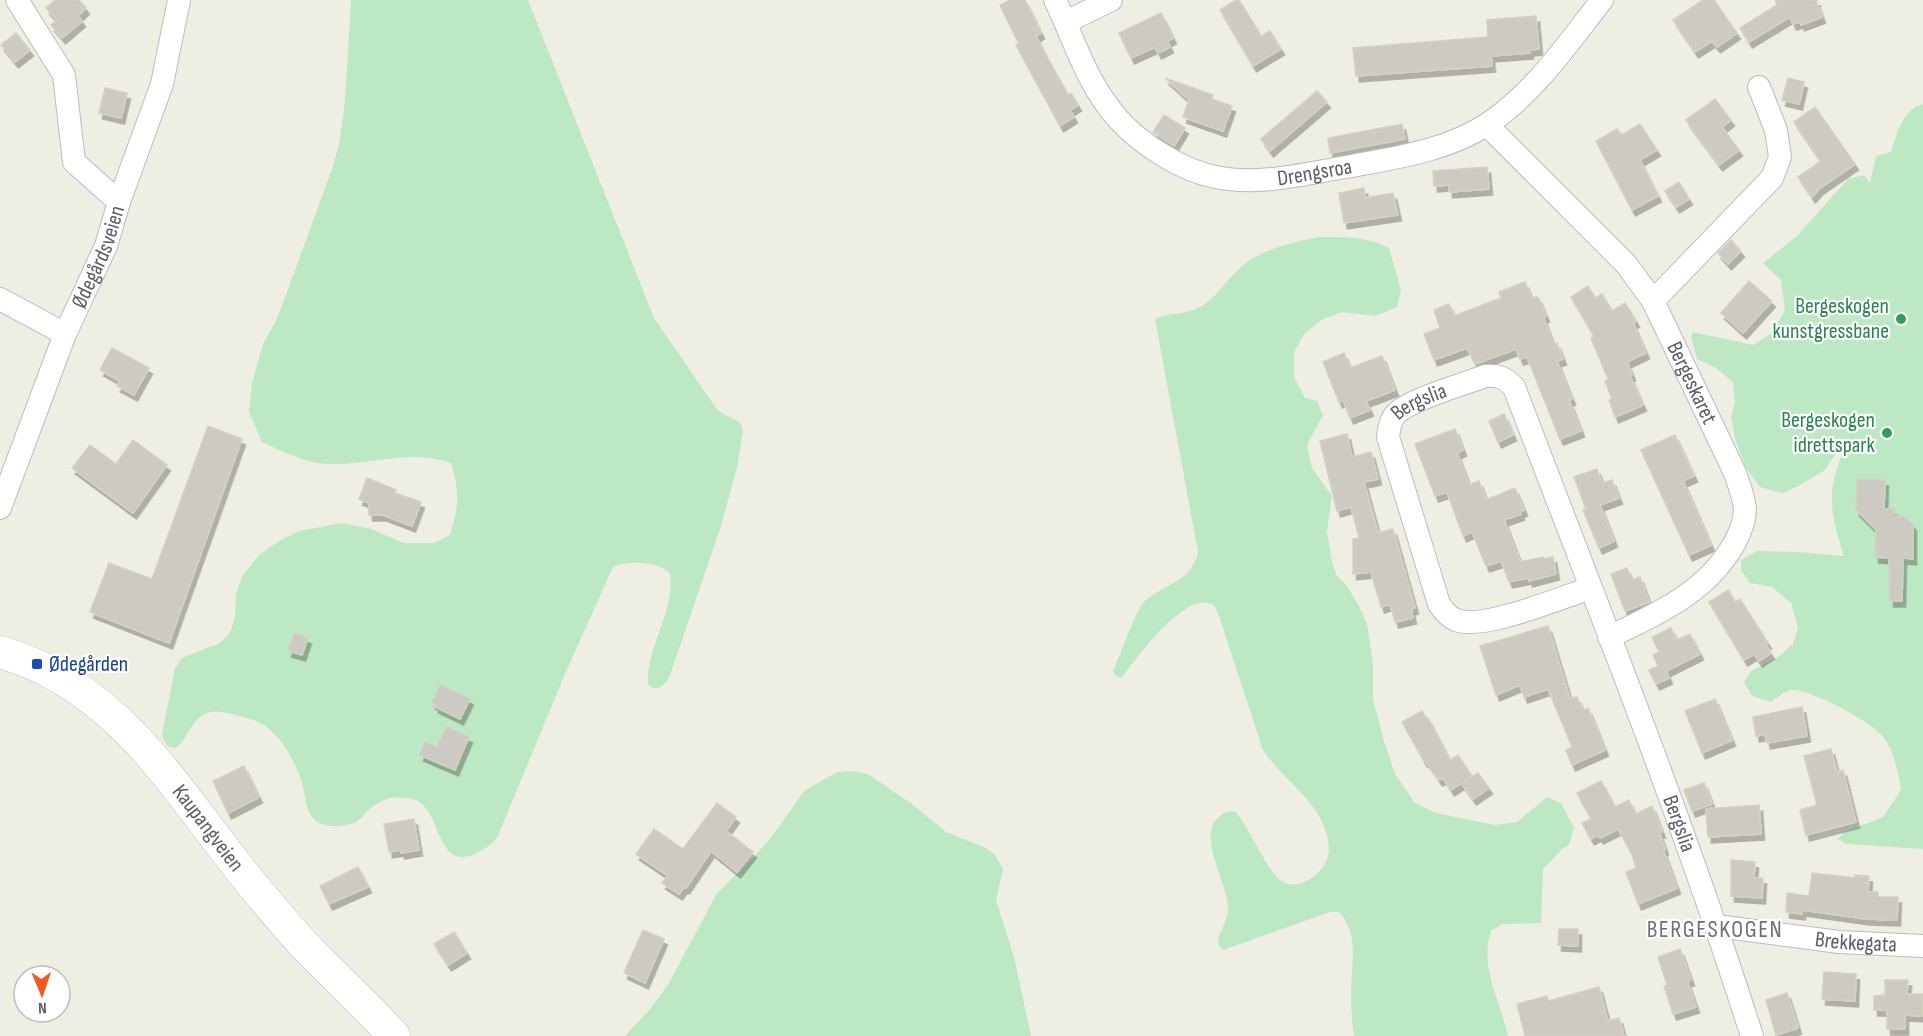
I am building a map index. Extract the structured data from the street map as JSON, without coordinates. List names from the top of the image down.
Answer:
{
  "streets": {
    "main road": ["Kaupangveien"],
    "street": [
      "Drengsroa",
      "Ødegårdsveien",
      "Bergeskaret",
      "Bergslia",
      "Brekkegata"
    ]
  },
  "crossings": [
    ["Drengsroa", "Bergeskaret"],
    ["Bergeskaret", "Bergslia"],
    ["Bergslia", "Brekkegata"]
  ],
  "districts": ["BERGESKOGEN"],
  "places": {
    "other": ["Bergeskogen kunstgressbane", "Bergeskogen idrettspark"],
    "transit": ["Ødegården"]
  },
  "north": "bottom"
}
